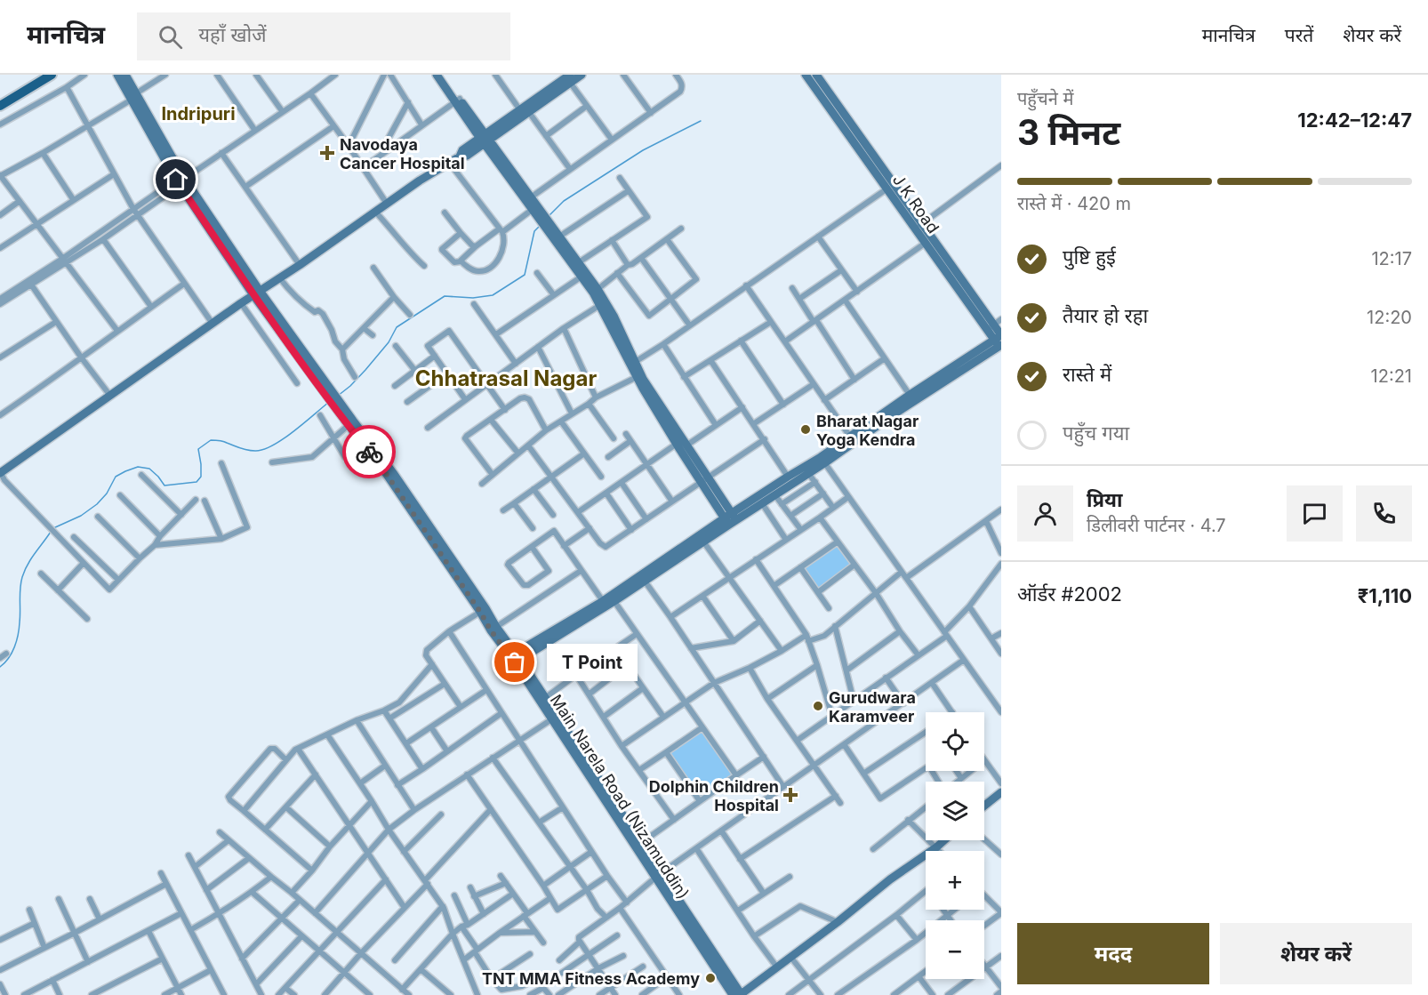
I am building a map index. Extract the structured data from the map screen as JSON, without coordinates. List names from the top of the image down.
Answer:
{
  "streets": {
    "street": ["J K Road", "Main Narela Road (Nizamuddin)"]
  },
  "districts": ["Indripuri", "Chhatrasal Nagar"],
  "places": {
    "health": ["Navodaya Cancer Hospital", "Dolphin Children Hospital"],
    "other": [
      "Bharat Nagar Yoga Kendra",
      "T Point",
      "Gurudwara Karamveer",
      "TNT MMA Fitness Academy"
    ]
  },
  "page": {
    "header": "मानचित्र",
    "search": "यहाँ खोजें",
    "nav": ["मानचित्र", "परतें", "शेयर करें"],
    "heading": ["3 मिनट", "पहुँचने में", "12:42–12:47"],
    "panel": [
      "प्रिया",
      "डिलीवरी पार्टनर · 4.7",
      "ऑर्डर #2002",
      "₹1,110"
    ],
    "bar": "रास्ते में · 420 m",
    "list": [
      ["पुष्टि हुई", "12:17"],
      ["तैयार हो रहा", "12:20"],
      ["रास्ते में", "12:21"],
      "पहुँच गया"
    ],
    "bubble": "T Point",
    "map_buttons": ["+", "−"],
    "buttons": ["मदद", "शेयर करें"]
  }
}
